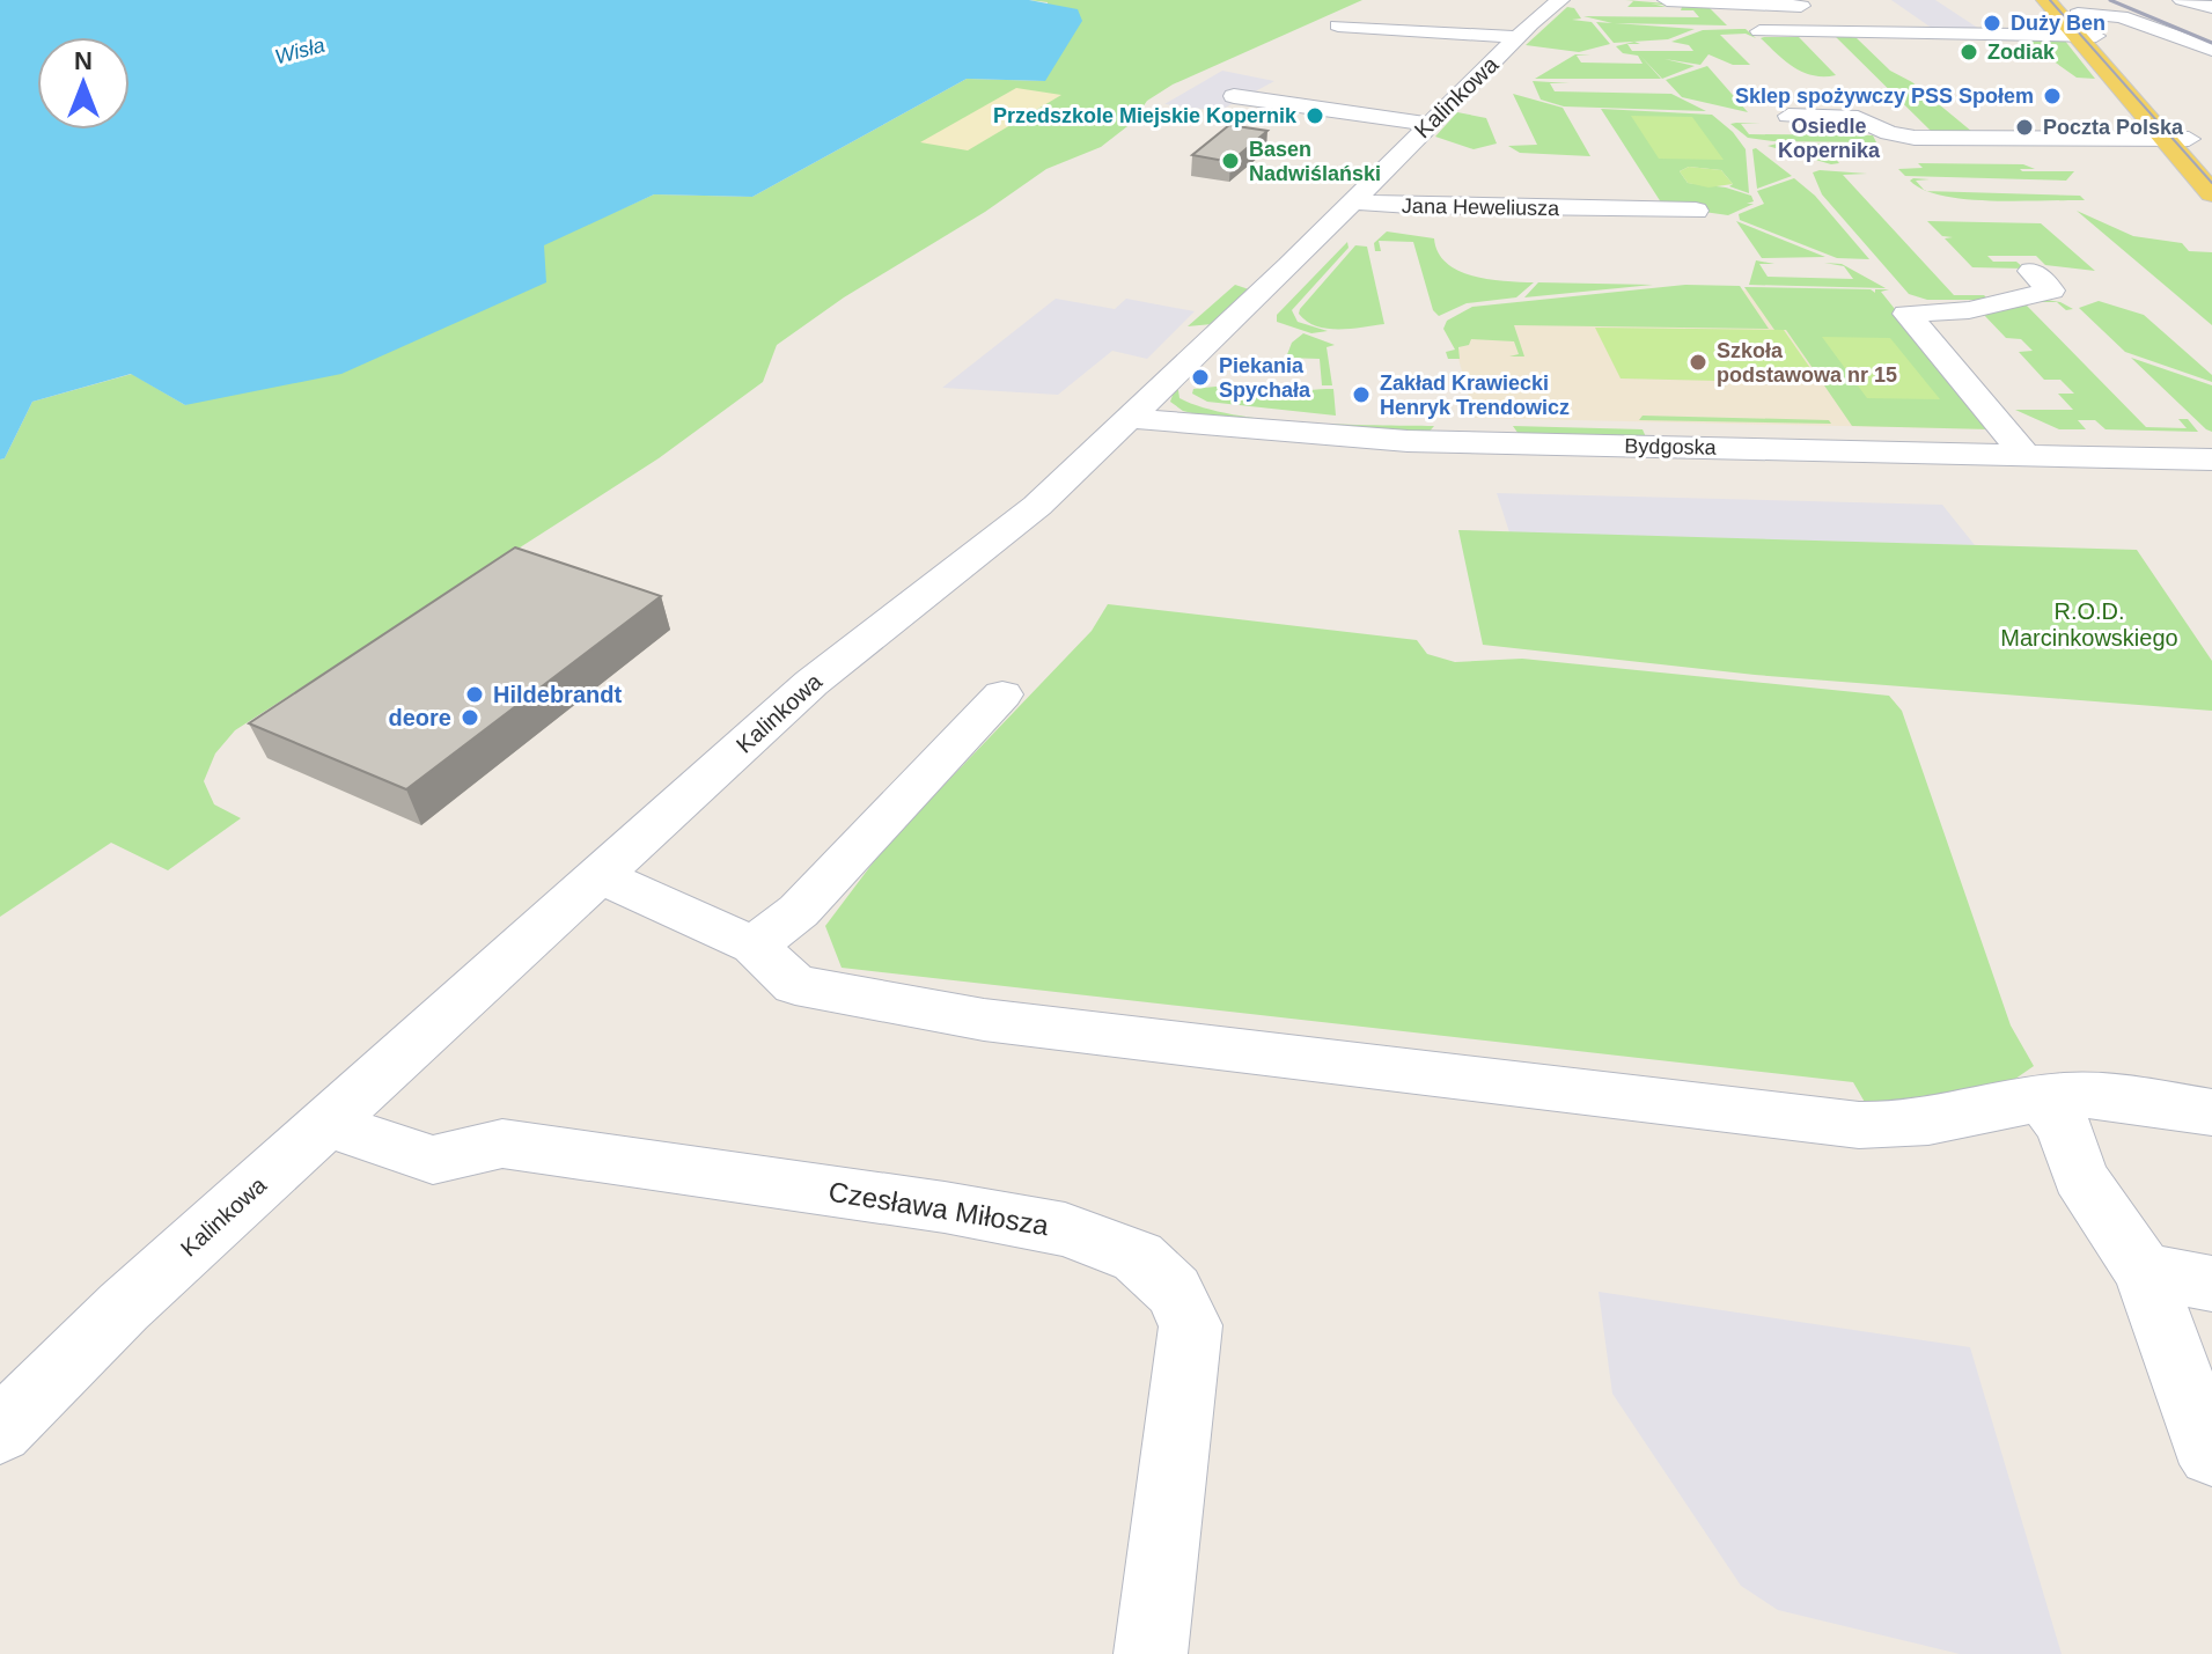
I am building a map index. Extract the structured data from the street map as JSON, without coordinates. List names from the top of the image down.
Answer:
{
  "streets": {
    "street": [
      "Kalinkowa",
      "Jana Heweliusza",
      "Bydgoska",
      "Czesława Miłosza"
    ]
  },
  "crossings": [
    ["Kalinkowa", "Jana Heweliusza"],
    ["Kalinkowa", "Bydgoska"],
    ["Kalinkowa", "Czesława Miłosza"]
  ],
  "districts": ["Osiedle Kopernika"],
  "water": ["Wisła"],
  "parks": ["R.O.D. Marcinkowskiego"],
  "places": [
    "Duży Ben",
    "Zodiak",
    "Sklep spożywczy PSS Społem",
    "Przedszkole Miejskie Kopernik",
    "Poczta Polska",
    "Basen Nadwiślański",
    "Szkoła podstawowa nr 15",
    "Piekania Spychała",
    "Zakład Krawiecki Henryk Trendowicz",
    "Hildebrandt",
    "deore"
  ],
  "north": "top"
}
